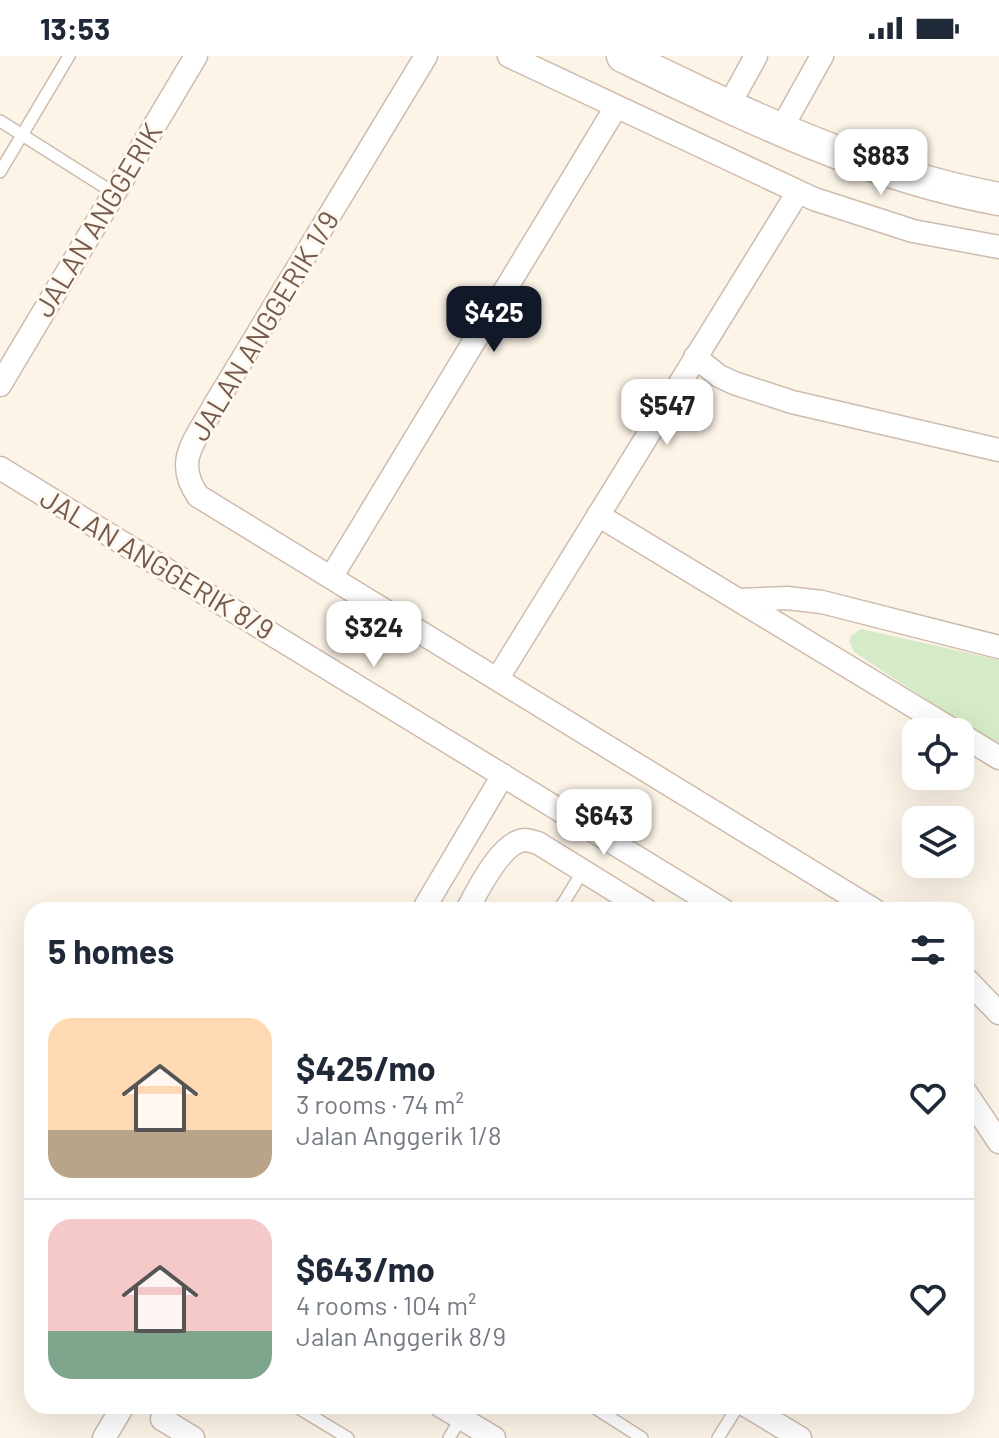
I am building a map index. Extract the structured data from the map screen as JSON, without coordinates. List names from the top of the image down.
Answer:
{
  "streets": {
    "street": ["JALAN ANGGERIK", "JALAN ANGGERIK 1/9", "JALAN ANGGERIK 8/9"]
  },
  "page": {
    "status": "13:53",
    "price": [
      "$883",
      "$425",
      "$547",
      "$324",
      "$643"
    ],
    "heading": "5 homes",
    "list": [
      {
        "name": "$425/mo",
        "note": "3 rooms · 74 m² · Jalan Anggerik 1/8"
      },
      {
        "name": "$643/mo",
        "note": "4 rooms · 104 m² · Jalan Anggerik 8/9"
      }
    ]
  }
}
